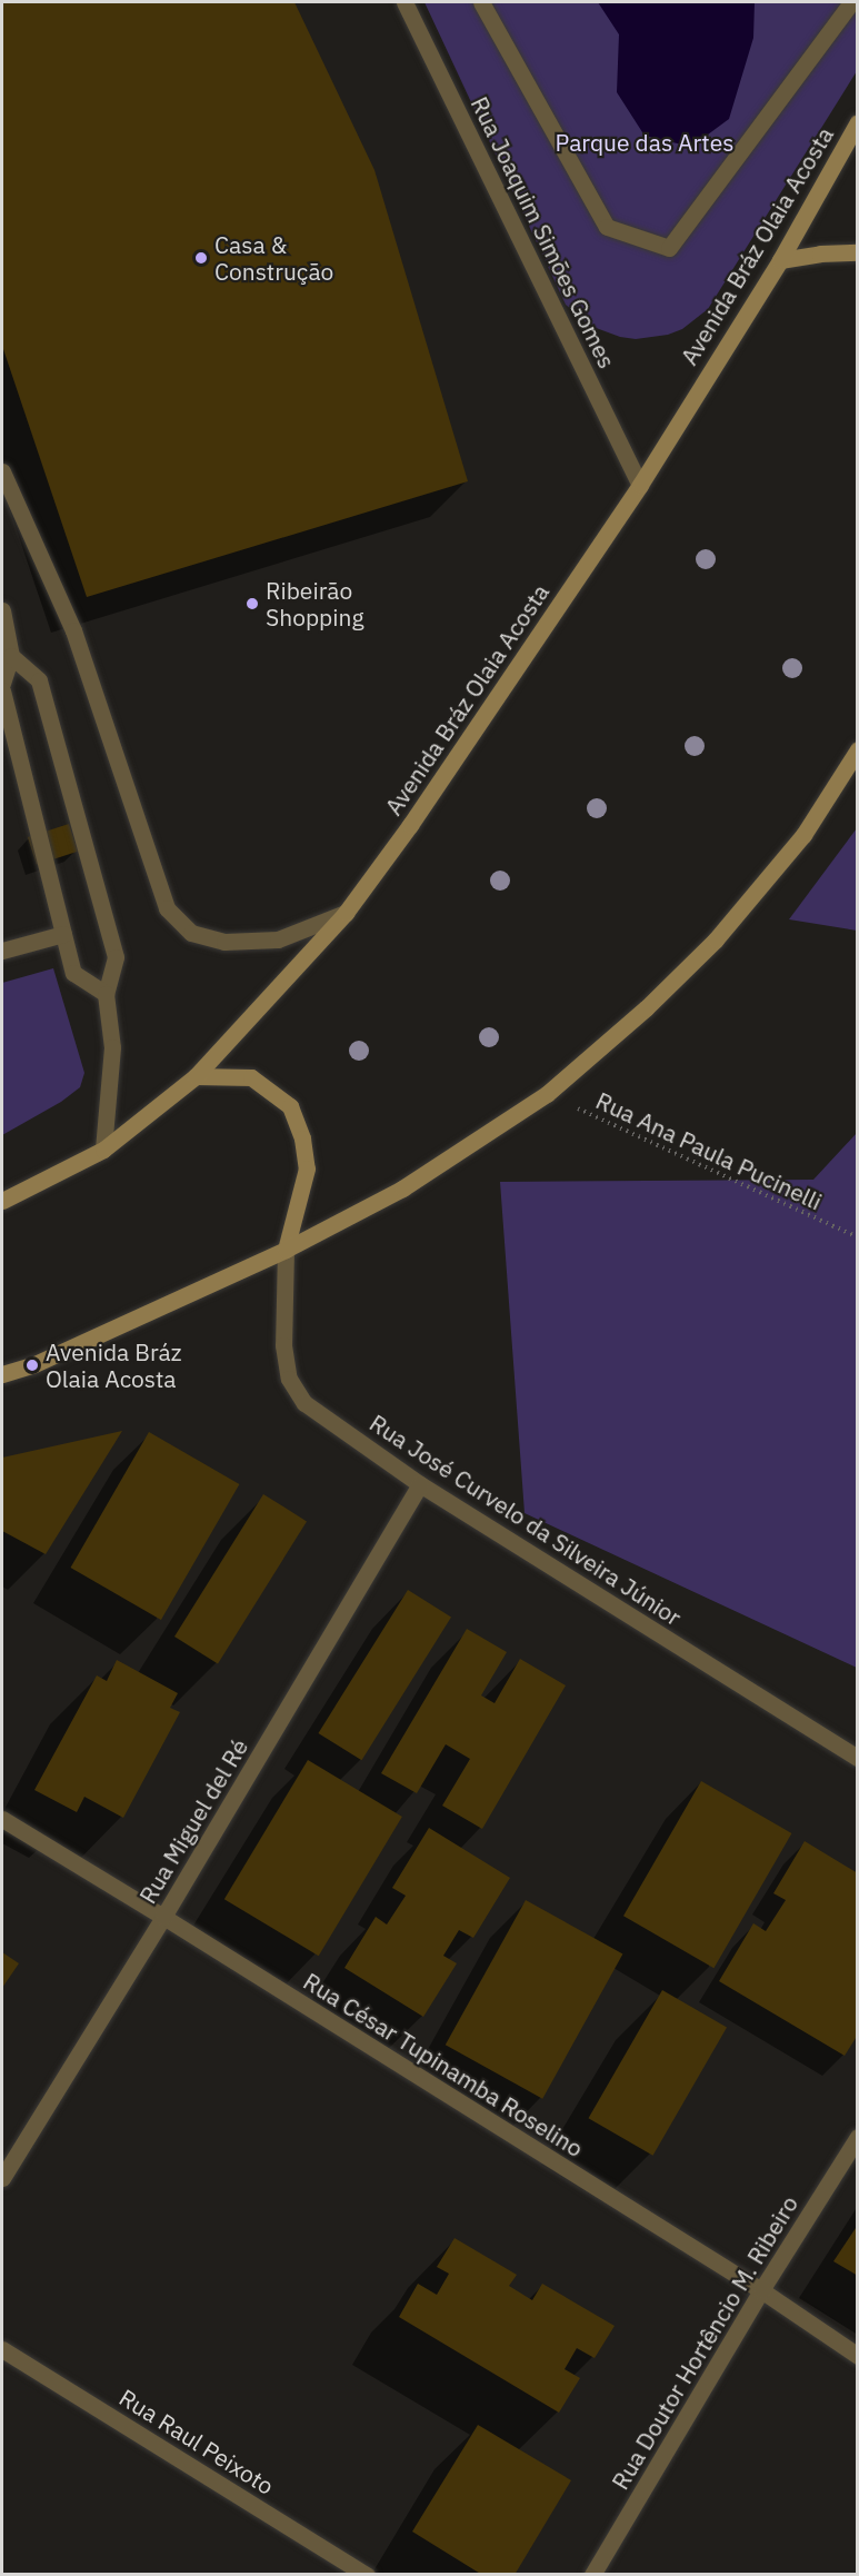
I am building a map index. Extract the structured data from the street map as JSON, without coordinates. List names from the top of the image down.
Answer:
{
  "streets": {
    "street": [
      "Rua Joaquim Simões Gomes",
      "Avenida Bráz Olaia Acosta",
      "Rua José Curvelo da Silveira Júnior",
      "Rua Miguel del Ré",
      "Rua César Tupinamba Roselino",
      "Rua Doutor Hortêncio M. Ribeiro",
      "Rua Raul Peixoto"
    ],
    "path": ["Rua Ana Paula Pucinelli"]
  },
  "crossings": [
    ["Rua Joaquim Simões Gomes", "Avenida Bráz Olaia Acosta"],
    ["Rua José Curvelo da Silveira Júnior", "Rua Miguel del Ré"],
    ["Rua Miguel del Ré", "Rua César Tupinamba Roselino"],
    ["Rua César Tupinamba Roselino", "Rua Doutor Hortêncio M. Ribeiro"]
  ],
  "parks": ["Parque das Artes"],
  "places": ["Casa & Construção", "Ribeirão Shopping", "Avenida Bráz Olaia Acosta"]
}
